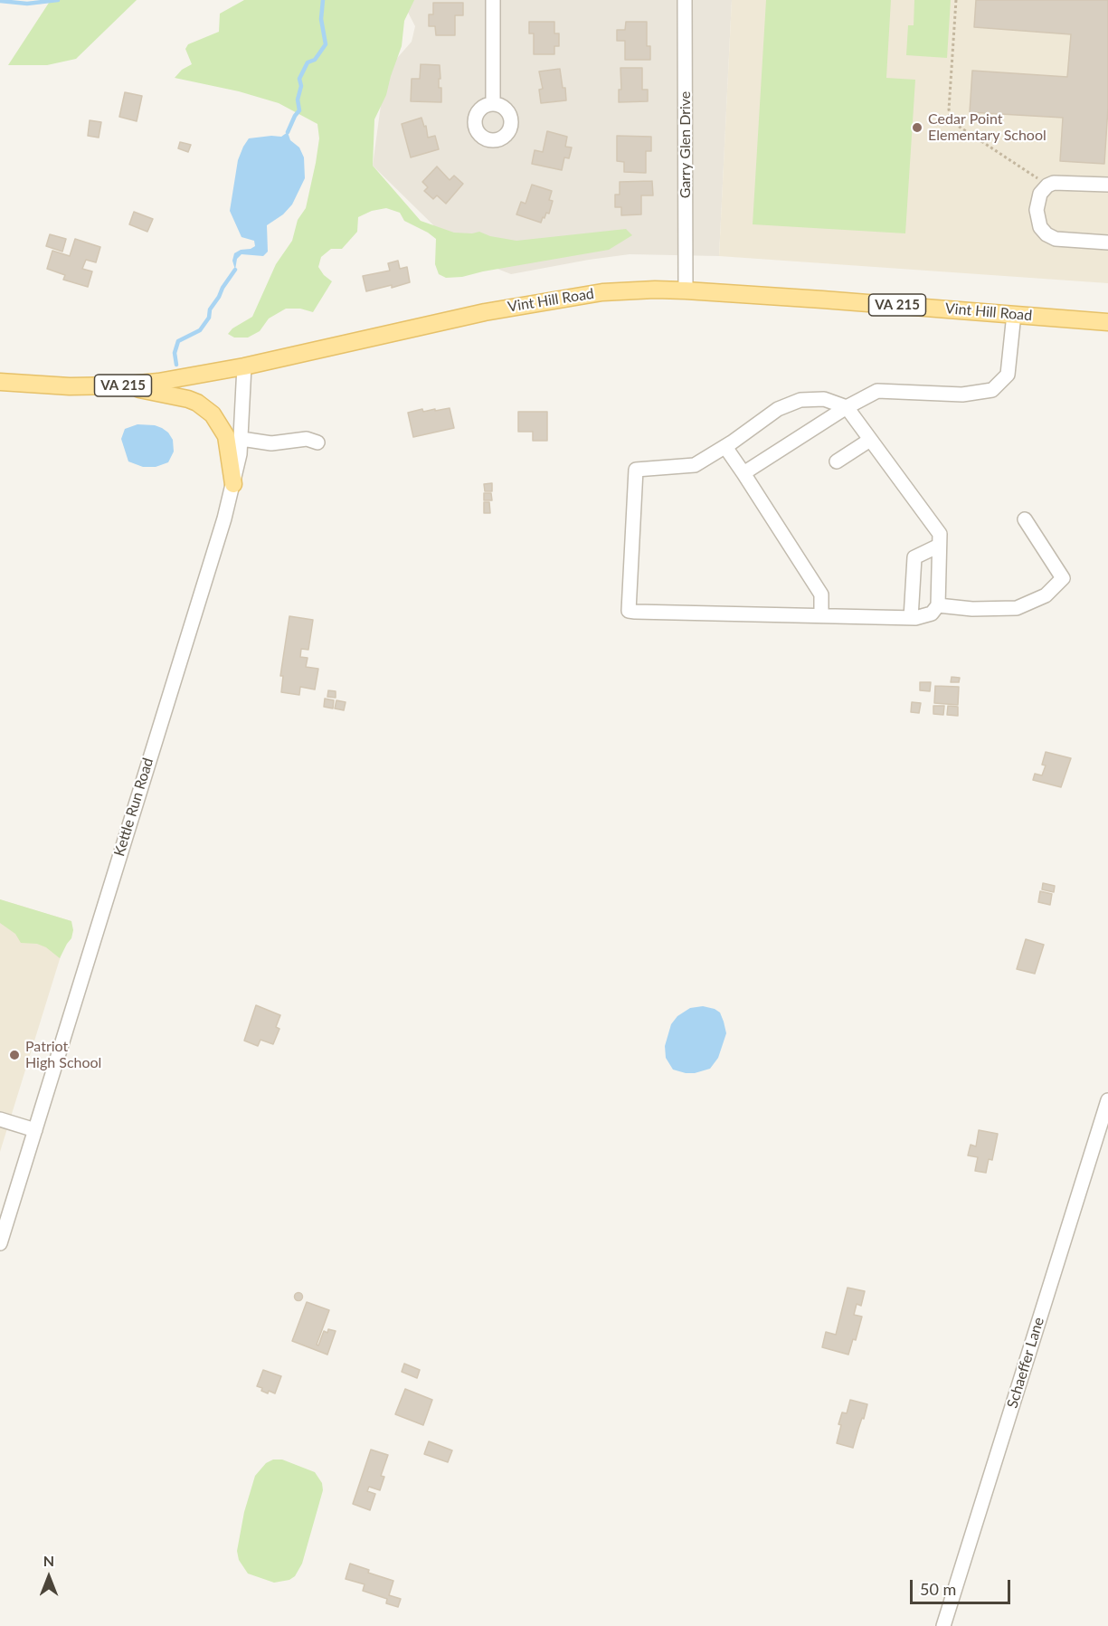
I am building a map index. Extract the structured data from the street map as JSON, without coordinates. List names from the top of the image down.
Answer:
{
  "streets": {
    "main road": ["Vint Hill Road", "VA 215"],
    "street": ["Garry Glen Drive", "Kettle Run Road", "Schaeffer Lane"]
  },
  "crossings": [
    ["Garry Glen Drive", "Vint Hill Road"],
    ["Vint Hill Road", "Kettle Run Road"]
  ],
  "places": ["Cedar Point Elementary School", "Patriot High School"],
  "scale_bar": "50 m",
  "north": "top"
}
